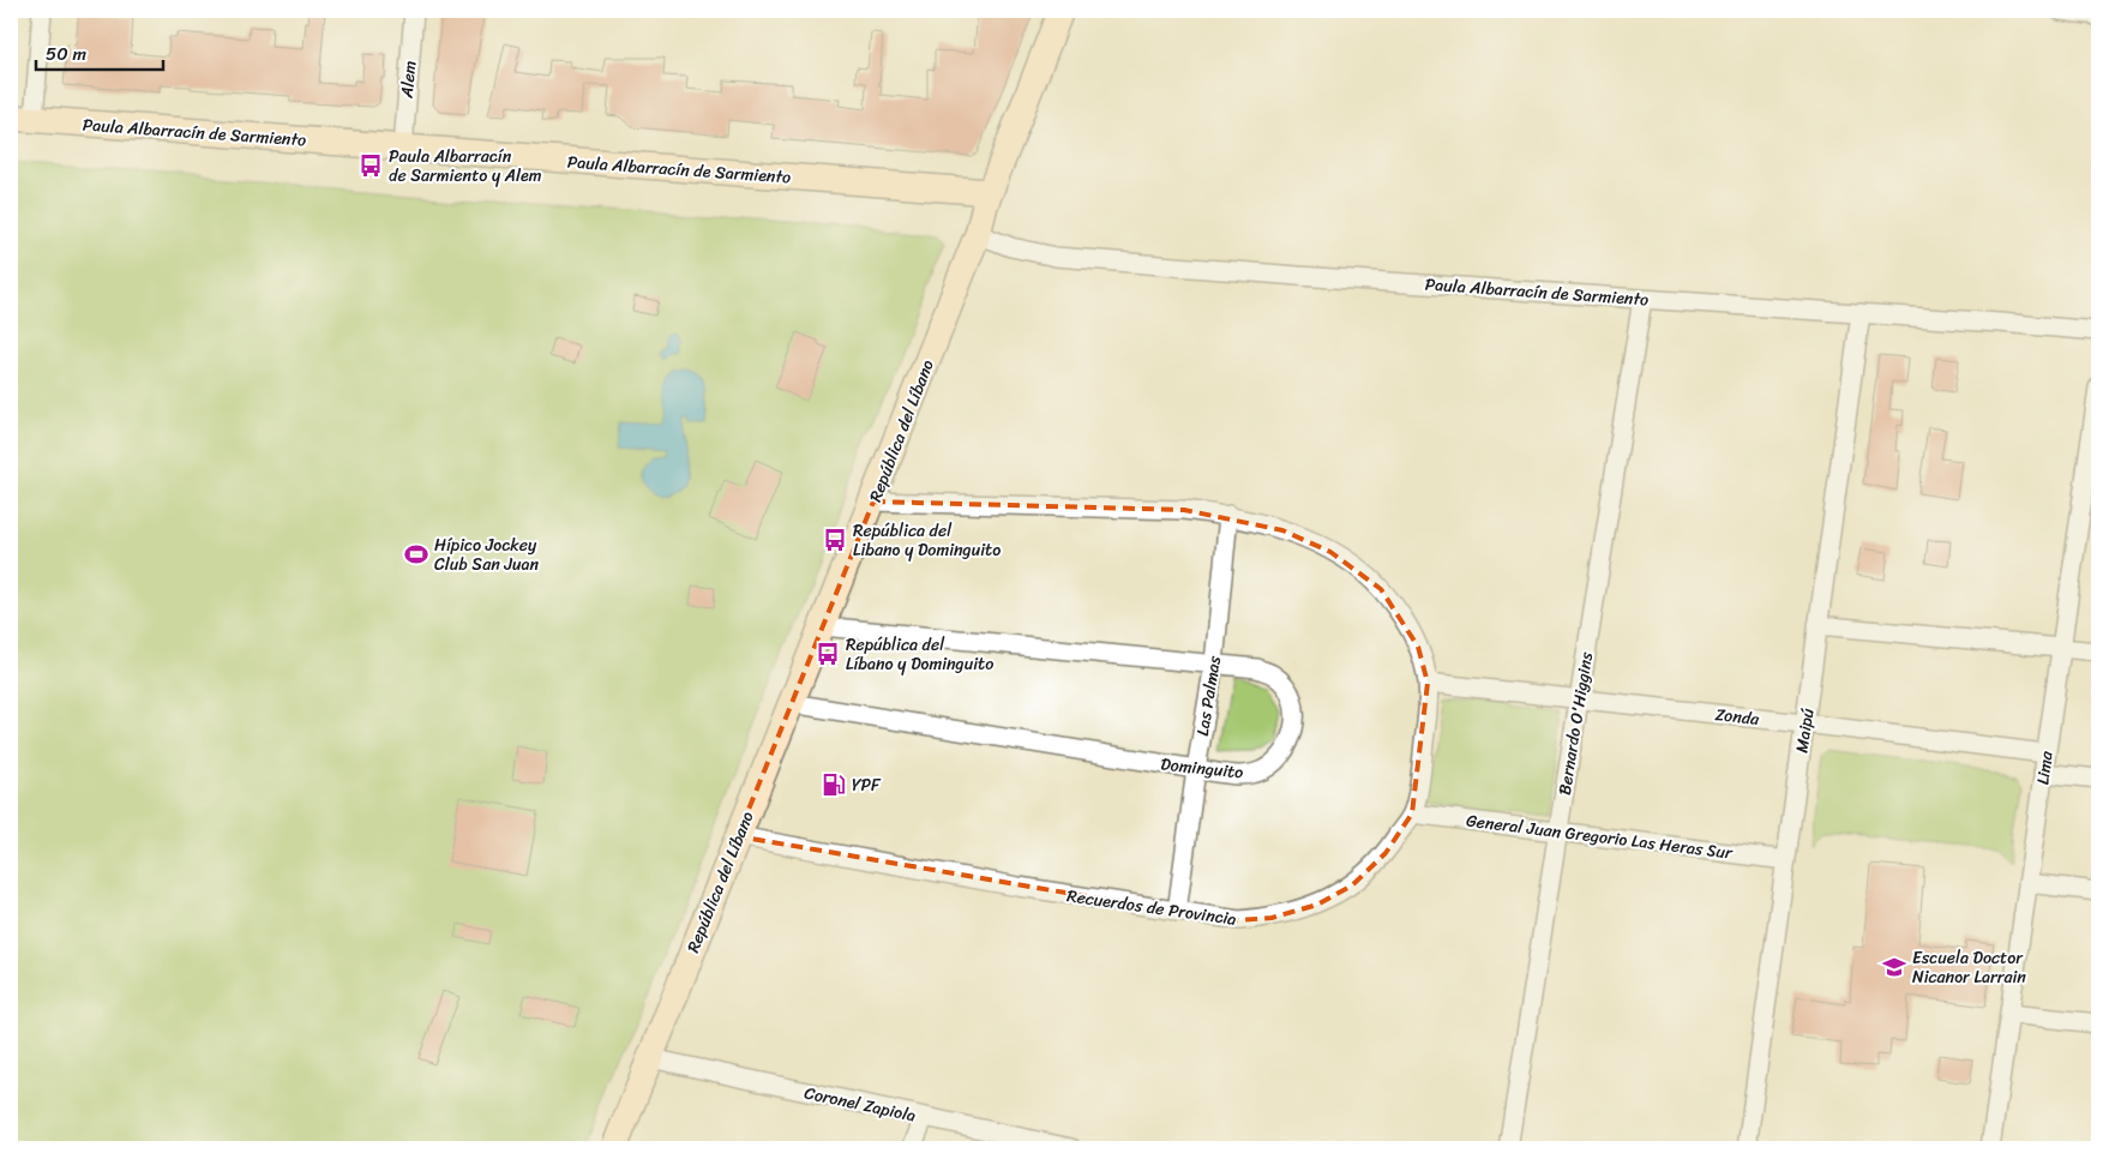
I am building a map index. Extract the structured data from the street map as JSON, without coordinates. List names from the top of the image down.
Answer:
{
  "streets": {
    "main road": ["Paula Albarracín de Sarmiento", "República del Líbano"],
    "street": [
      "Alem",
      "Las Palmas",
      "Zonda",
      "Bernardo O'Higgins",
      "Maipú",
      "Dominguito",
      "Lima",
      "General Juan Gregorio Las Heras Sur",
      "Recuerdos de Provincia",
      "Coronel Zapiola"
    ]
  },
  "crossings": [
    ["Alem", "Paula Albarracín de Sarmiento"],
    ["Paula Albarracín de Sarmiento", "República del Líbano"],
    ["Paula Albarracín de Sarmiento", "Bernardo O'Higgins"],
    ["Paula Albarracín de Sarmiento", "Maipú"],
    ["República del Líbano", "Dominguito"],
    ["República del Líbano", "Recuerdos de Provincia"],
    ["República del Líbano", "Coronel Zapiola"],
    ["Las Palmas", "Dominguito"],
    ["Las Palmas", "Recuerdos de Provincia"],
    ["Zonda", "Bernardo O'Higgins"],
    ["Zonda", "Maipú"],
    ["Zonda", "Lima"],
    ["Zonda", "Recuerdos de Provincia"],
    ["Bernardo O'Higgins", "General Juan Gregorio Las Heras Sur"],
    ["Maipú", "General Juan Gregorio Las Heras Sur"],
    ["General Juan Gregorio Las Heras Sur", "Recuerdos de Provincia"]
  ],
  "places": {
    "bus stop": ["Paula Albarracín de Sarmiento y Alem", "República del Libano y Dominguito", "República del Líbano y Dominguito"],
    "sports": ["Hípico Jockey Club San Juan"],
    "fuel station": ["YPF"],
    "school or university": ["Escuela Doctor Nicanor Larrain"]
  },
  "scale_bar": "50 m"
}
